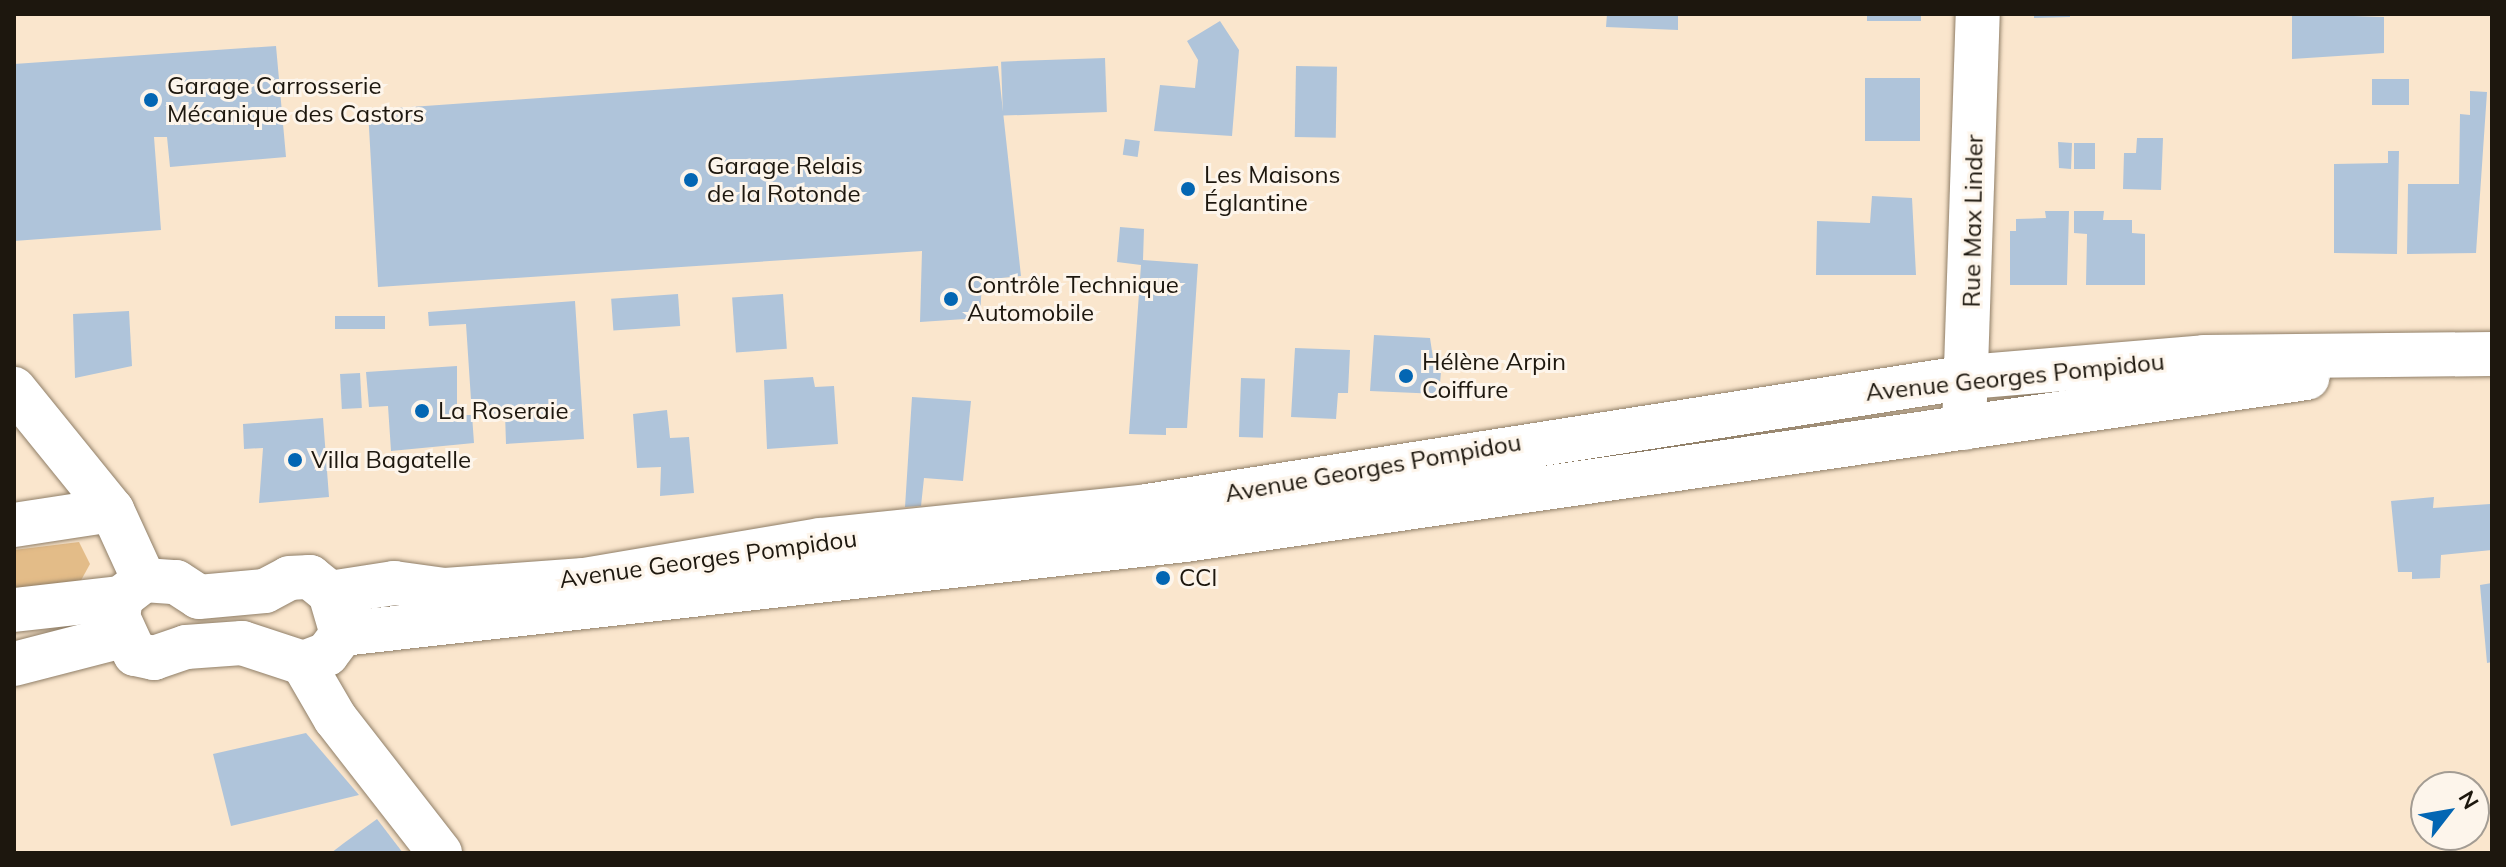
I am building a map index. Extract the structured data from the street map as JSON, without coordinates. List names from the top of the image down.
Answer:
{
  "streets": {
    "main road": ["Rue Max Linder", "Avenue Georges Pompidou"]
  },
  "crossings": [
    ["Rue Max Linder", "Avenue Georges Pompidou"]
  ],
  "places": [
    "Garage Carrosserie Mécanique des Castors",
    "Garage Relais de la Rotonde",
    "Les Maisons Églantine",
    "Contrôle Technique Automobile",
    "Hélène Arpin Coiffure",
    "La Roseraie",
    "Villa Bagatelle",
    "CCI"
  ],
  "north": "top right"
}
